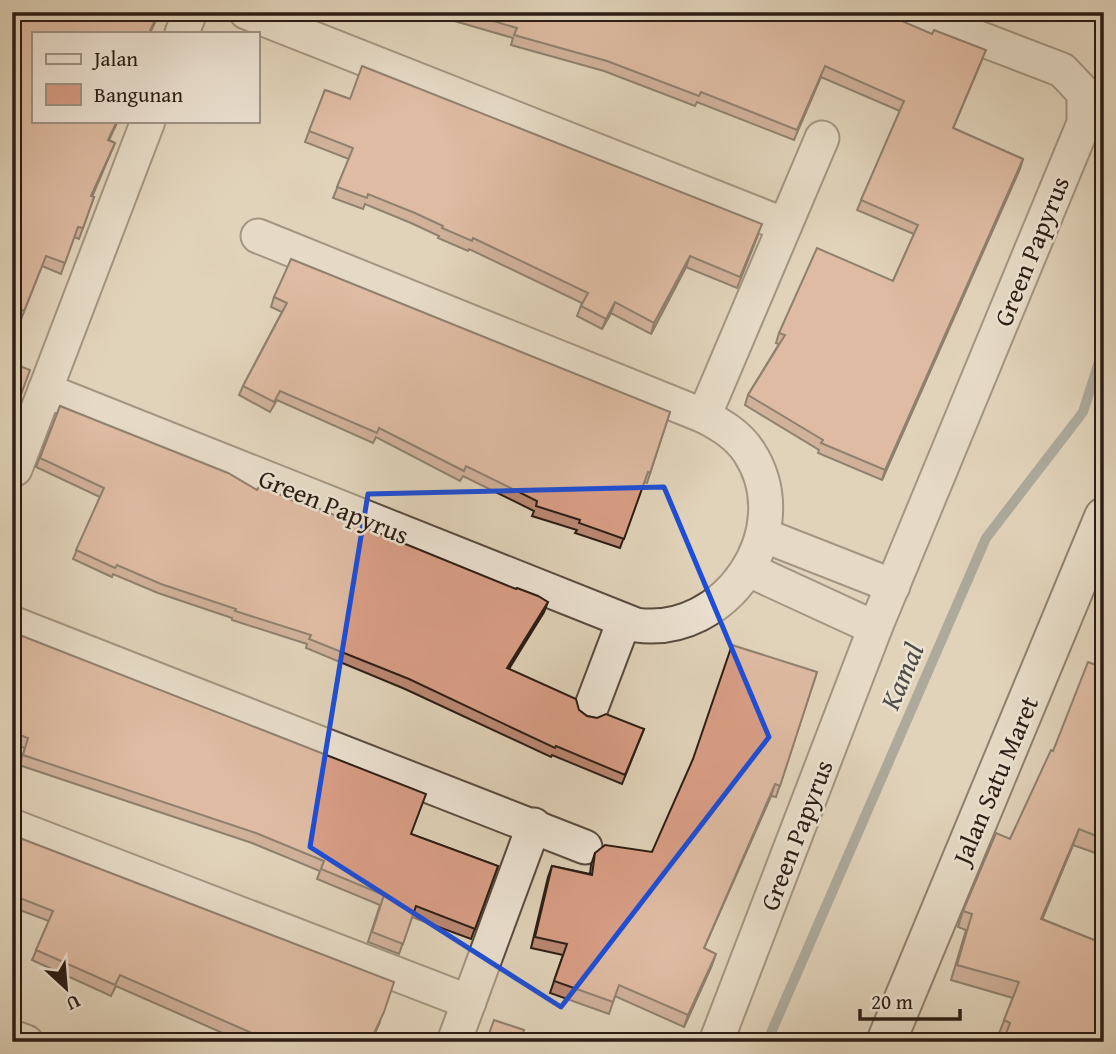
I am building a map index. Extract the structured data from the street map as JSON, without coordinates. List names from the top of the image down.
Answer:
{
  "streets": {
    "street": ["Green Papyrus", "Jalan Satu Maret"]
  },
  "water": ["Kamal"],
  "legend": ["Jalan", "Bangunan"],
  "scale_bar": "20 m",
  "north": "bottom right"
}
